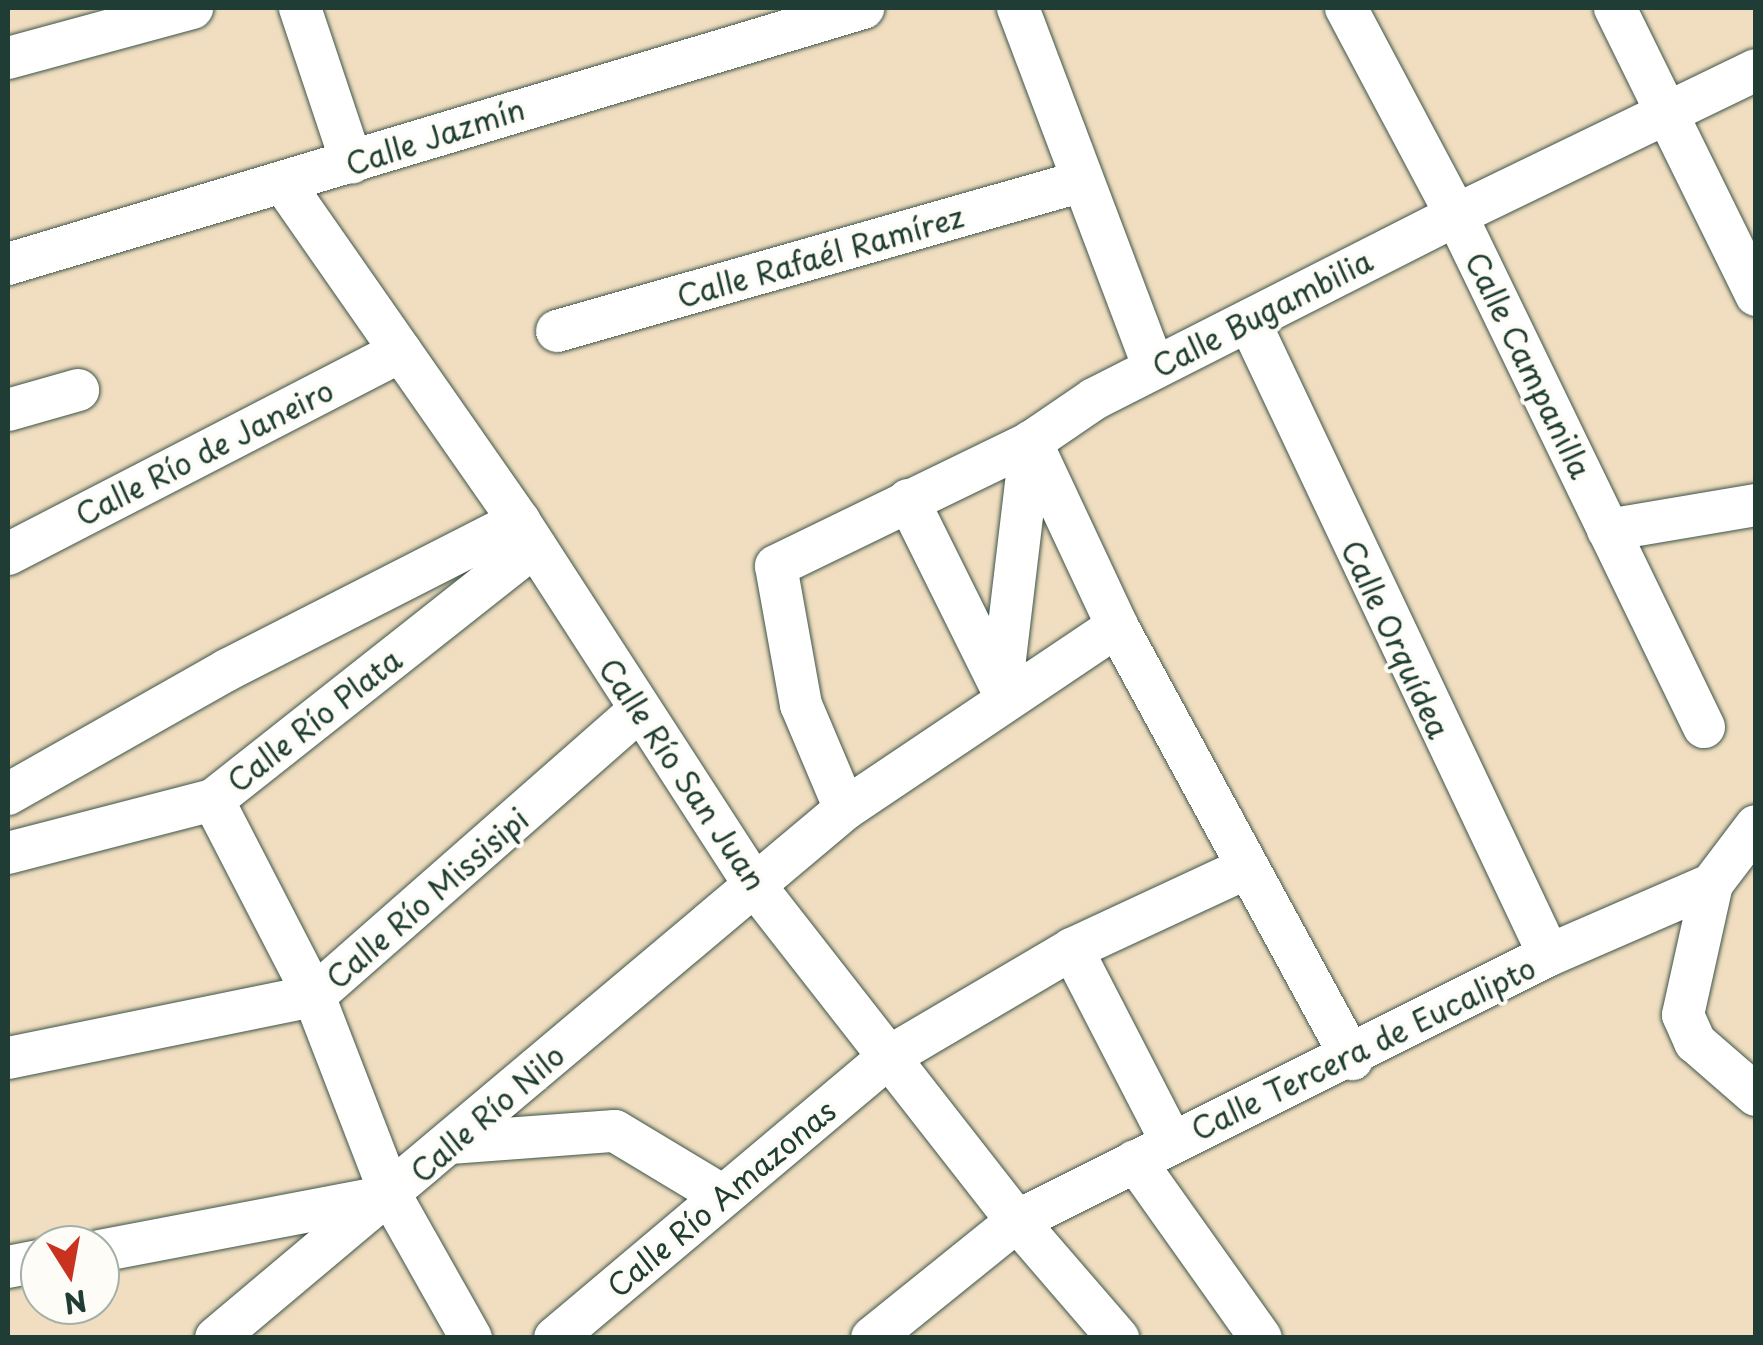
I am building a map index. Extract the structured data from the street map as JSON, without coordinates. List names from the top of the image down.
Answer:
{
  "streets": {
    "street": [
      "Calle Jazmín",
      "Calle Rafaél Ramírez",
      "Calle Bugambilia",
      "Calle Campanilla",
      "Calle Río de Janeiro",
      "Calle Orquídea",
      "Calle Río Plata",
      "Calle Río San Juan",
      "Calle Río Missisipi",
      "Calle Tercera de Eucalipto",
      "Calle Río Nilo",
      "Calle Río Amazonas"
    ]
  },
  "crossings": [
    ["Calle Jazmín", "Calle Río San Juan"],
    ["Calle Bugambilia", "Calle Campanilla"],
    ["Calle Bugambilia", "Calle Orquídea"],
    ["Calle Bugambilia", "Calle Río Nilo"],
    ["Calle Río de Janeiro", "Calle Río San Juan"],
    ["Calle Orquídea", "Calle Tercera de Eucalipto"],
    ["Calle Río Plata", "Calle Río San Juan"],
    ["Calle Río San Juan", "Calle Río Missisipi"],
    ["Calle Río San Juan", "Calle Tercera de Eucalipto"],
    ["Calle Río San Juan", "Calle Río Nilo"],
    ["Calle Río San Juan", "Calle Río Amazonas"]
  ],
  "north": "bottom"
}
